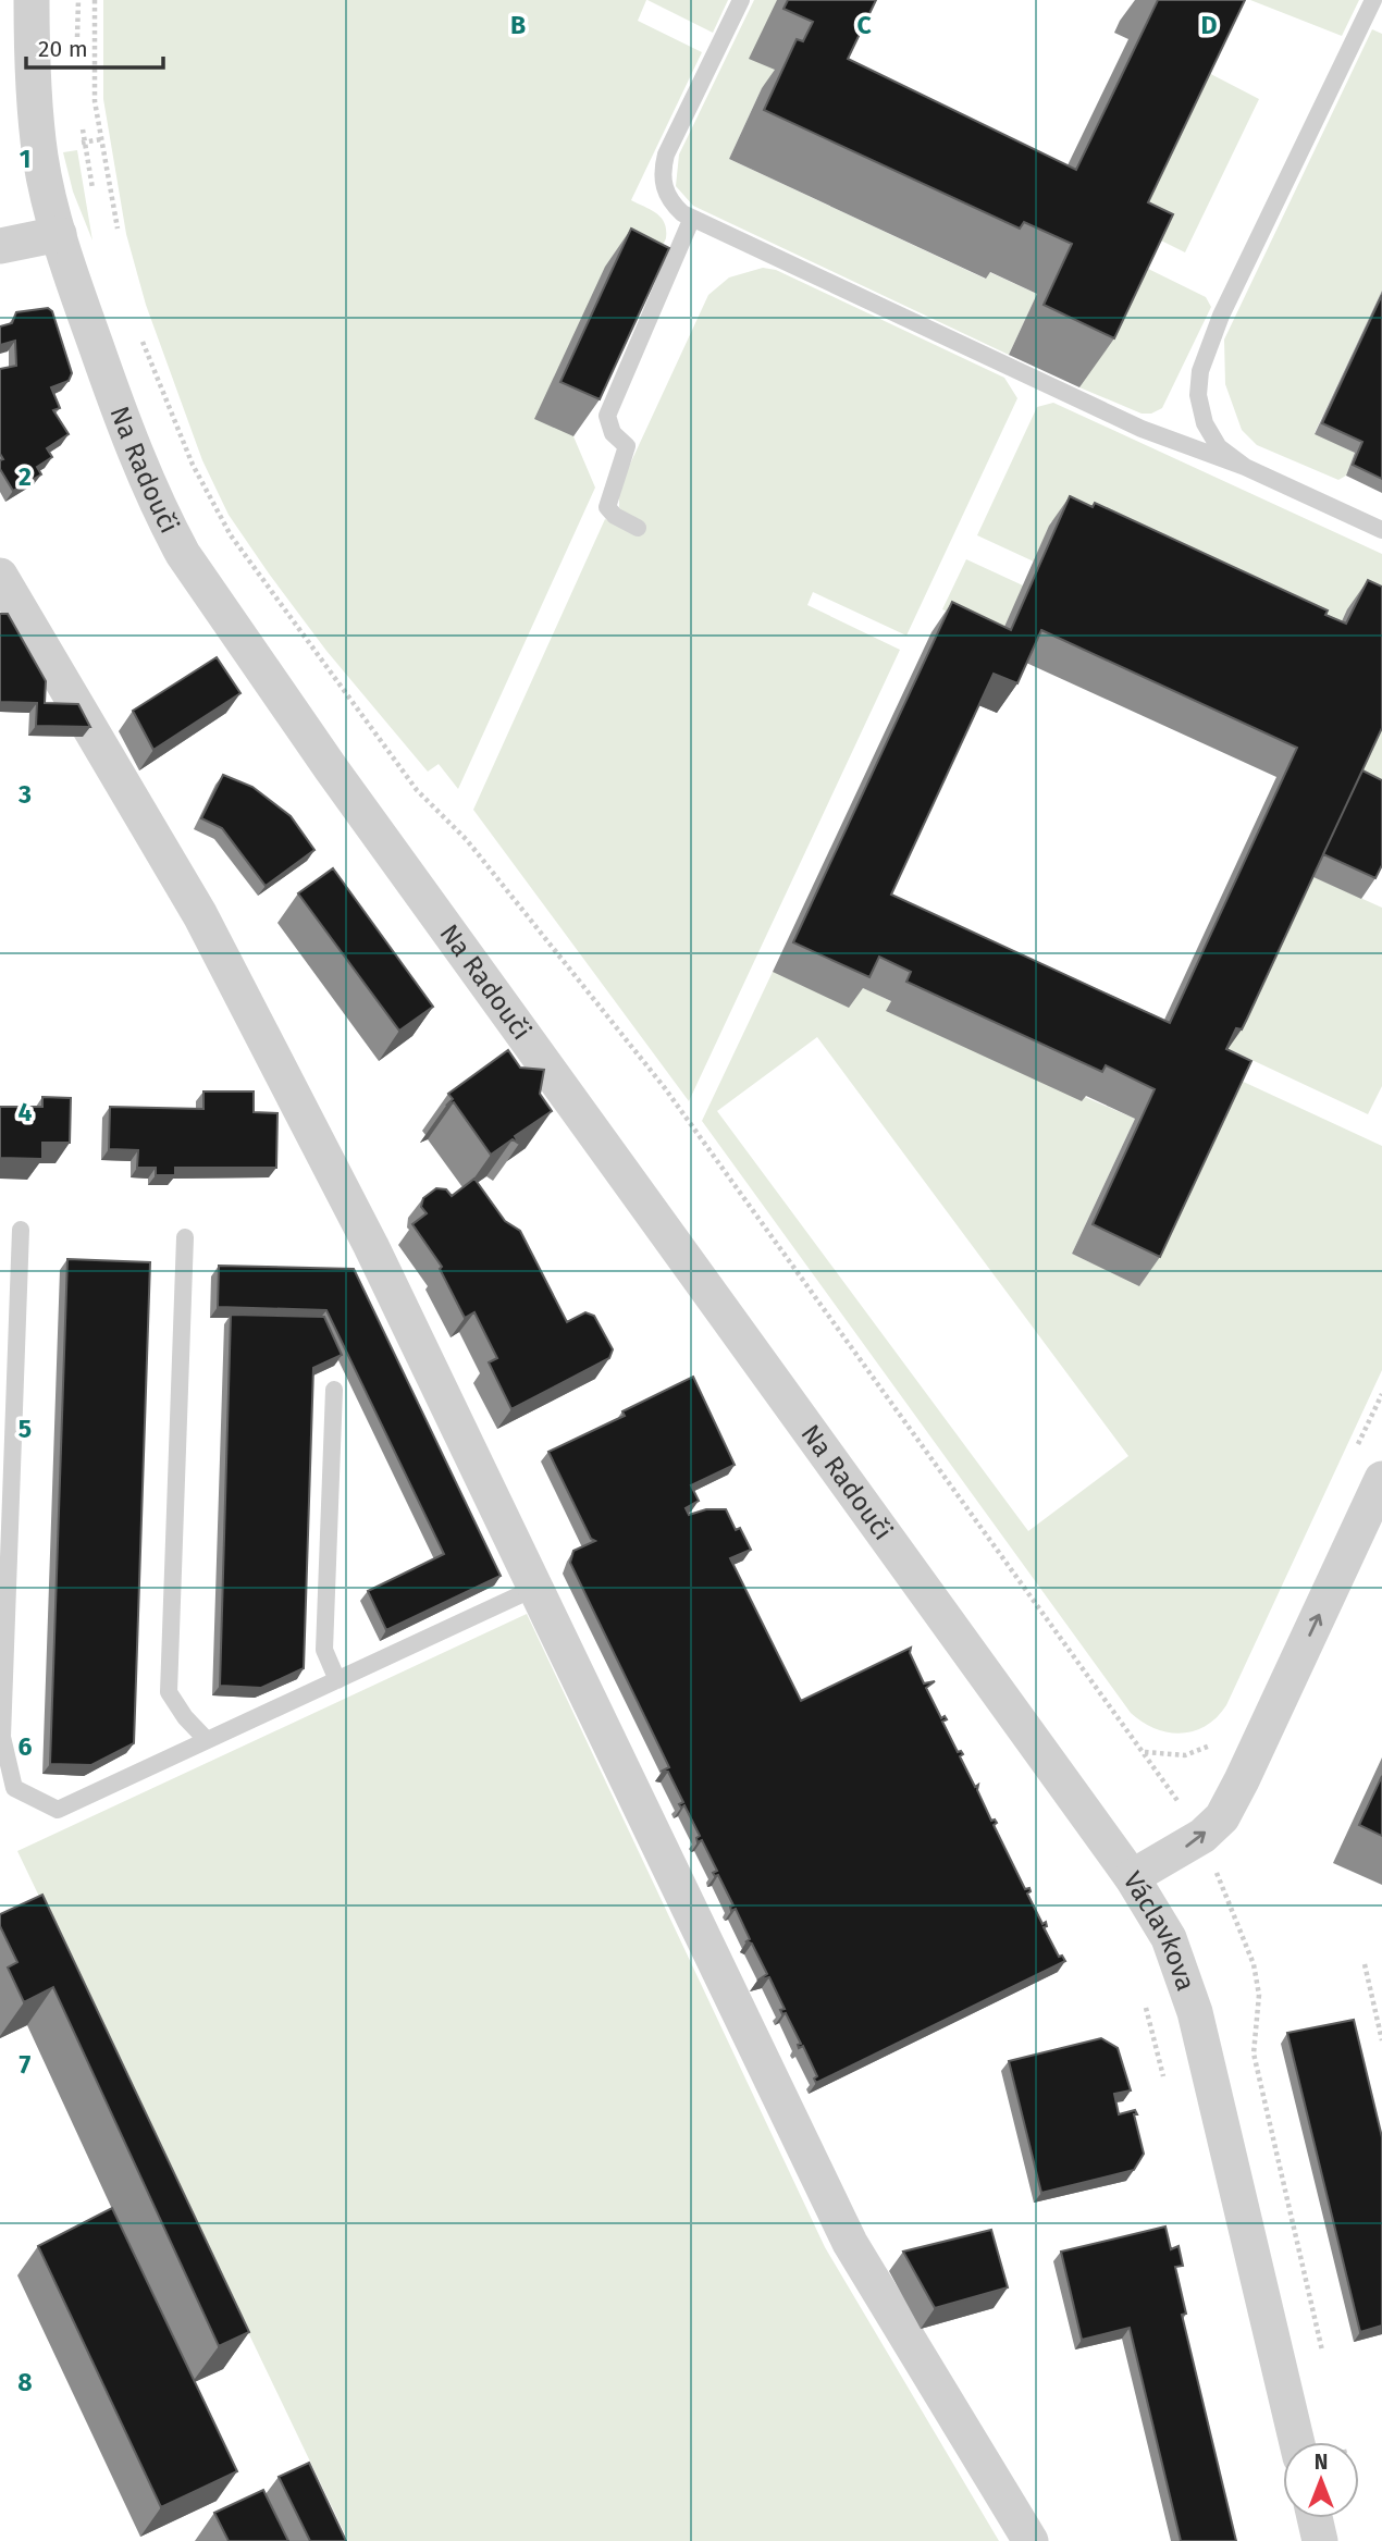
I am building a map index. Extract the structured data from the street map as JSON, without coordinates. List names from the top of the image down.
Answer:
{
  "streets": {
    "street": ["Na Radouči", "Václavkova"]
  },
  "crossings": [
    ["Na Radouči", "Václavkova"]
  ],
  "one_way": ["Václavkova"],
  "scale_bar": "20 m",
  "north": "top",
  "grid": {
    "columns": ["B", "C", "D"],
    "rows": [
      "1",
      "2",
      "3",
      "4",
      "5",
      "6",
      "7",
      "8"
    ]
  }
}
